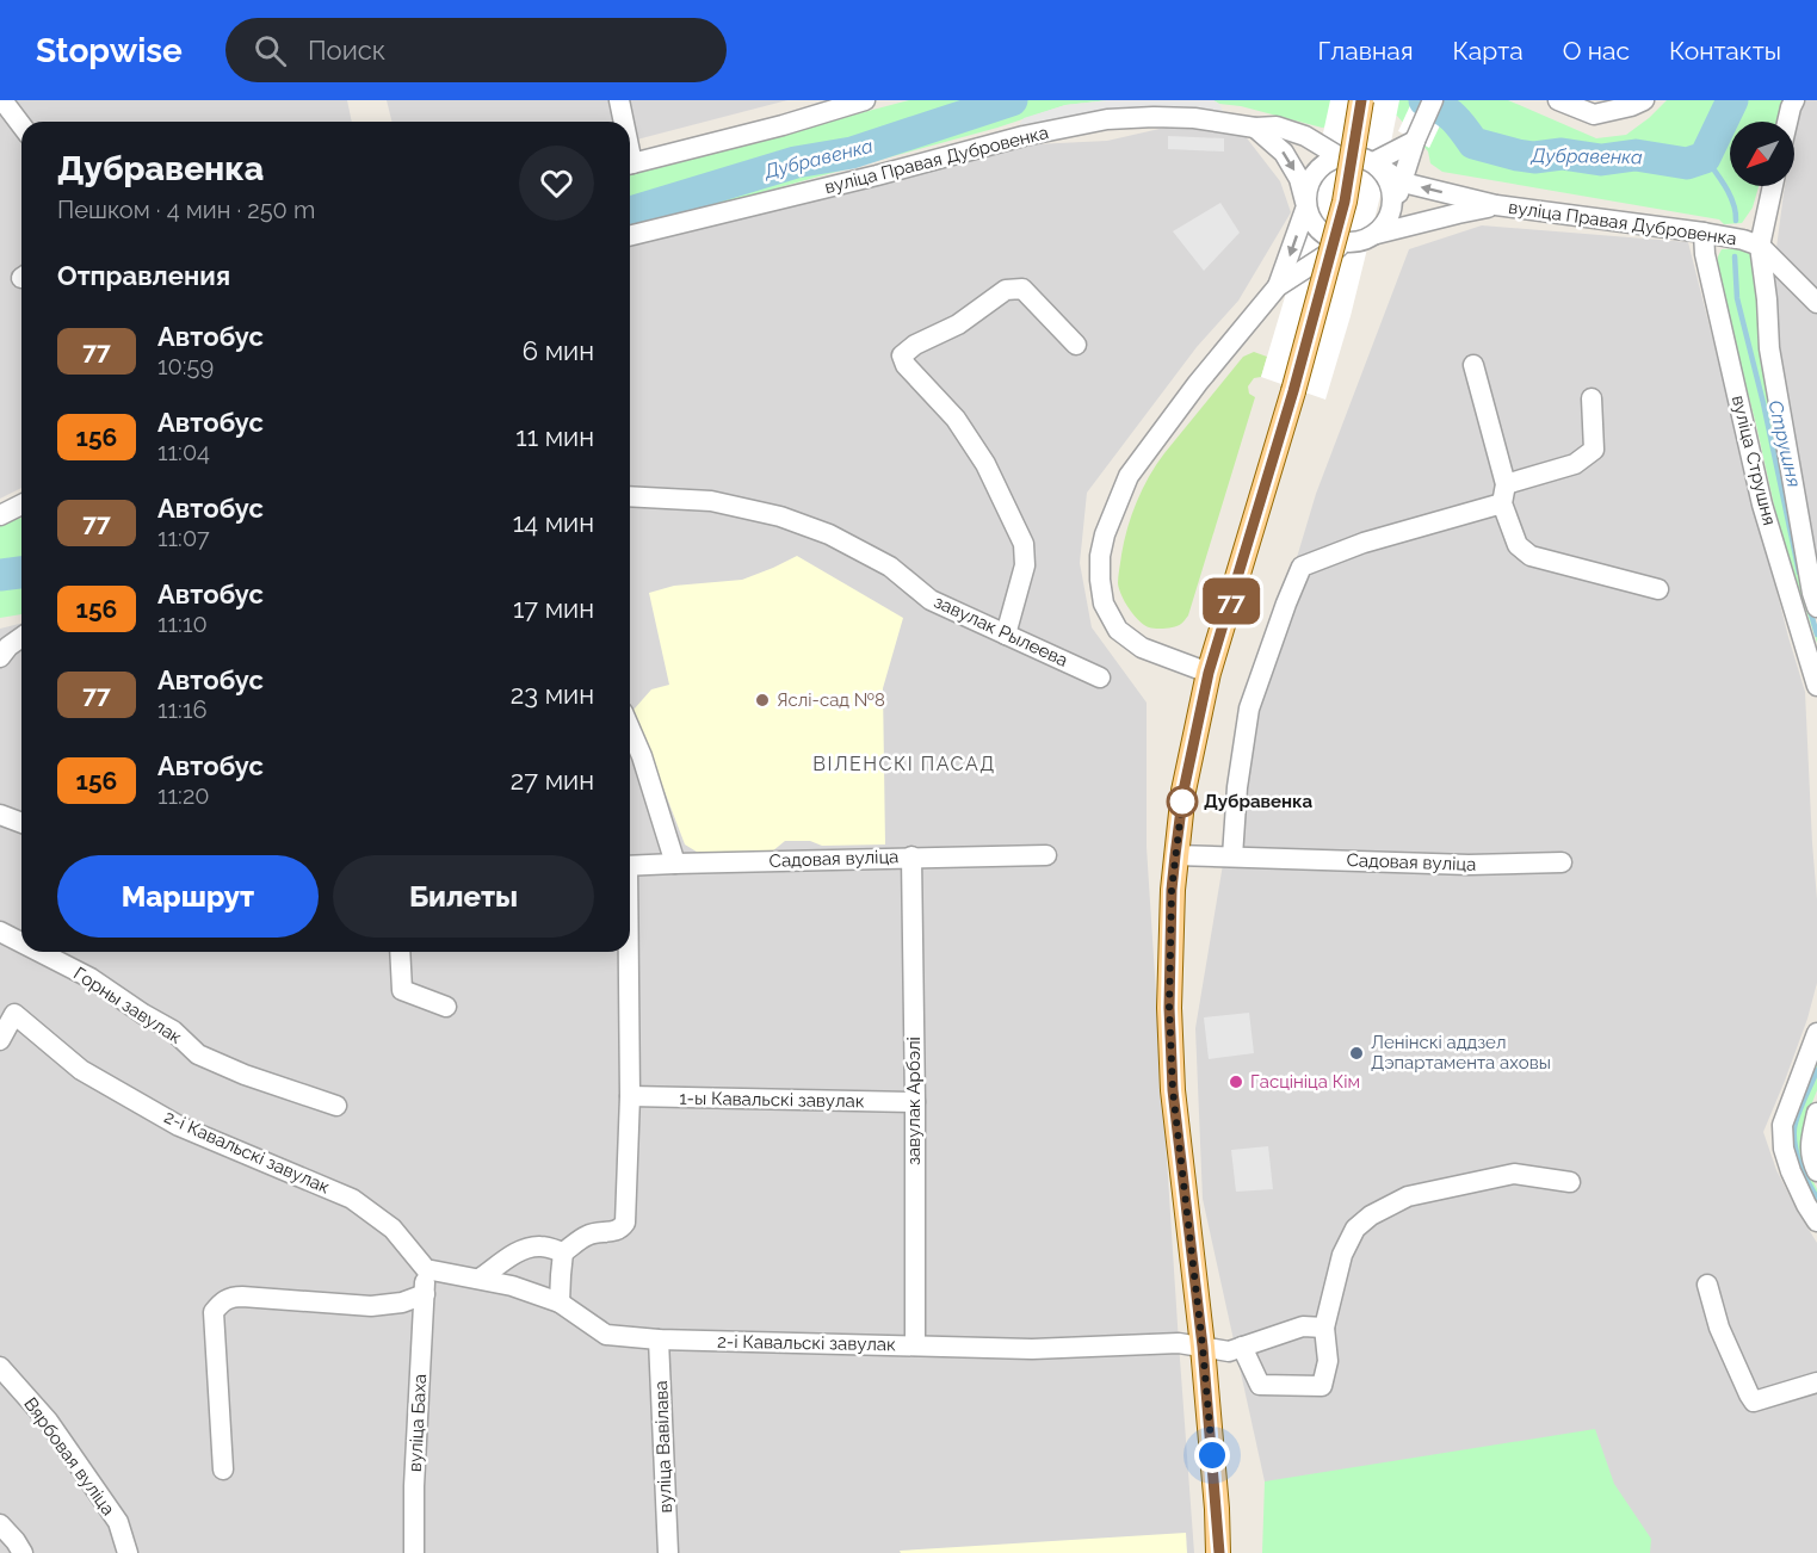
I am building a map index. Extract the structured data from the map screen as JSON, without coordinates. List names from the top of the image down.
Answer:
{
  "streets": {
    "street": [
      "вуліца Правая Дубровенка",
      "вуліца Струшня",
      "завулак Рылеева",
      "Садовая вуліца",
      "Горны завулак",
      "1-ы Кавальскі завулак",
      "завулак Арбэлі",
      "2-і Кавальскі завулак",
      "вуліца Баха",
      "вуліца Вавілава",
      "Вярбовая вуліца"
    ]
  },
  "crossings": [
    ["вуліца Правая Дубровенка", "вуліца Струшня"],
    ["Садовая вуліца", "завулак Арбэлі"],
    ["1-ы Кавальскі завулак", "завулак Арбэлі"],
    ["завулак Арбэлі", "2-і Кавальскі завулак"],
    ["2-і Кавальскі завулак", "вуліца Вавілава"]
  ],
  "districts": ["ВІЛЕНСКІ ПАСАД"],
  "water": ["Дубравенка", "Струшня"],
  "places": [
    "Яслі-сад №8",
    "Дубравенка",
    "Ленінскі аддзел Дэпартамента аховы",
    "Гасцініца Кім"
  ],
  "lines": ["bus line 77"],
  "north": "bottom left",
  "page": {
    "header": "Stopwise",
    "search": "Поиск",
    "nav": [
      "Главная",
      "Карта",
      "О нас",
      "Контакты"
    ],
    "on_map": "77",
    "heading": [
      ["Дубравенка", "Пешком · 4 мин · 250 m"],
      "Отправления"
    ],
    "list": [
      {
        "mark": "77",
        "name": "Автобус",
        "note": "10:59",
        "value": "6 мин"
      },
      {
        "mark": "156",
        "name": "Автобус",
        "note": "11:04",
        "value": "11 мин"
      },
      {
        "mark": "77",
        "name": "Автобус",
        "note": "11:07",
        "value": "14 мин"
      },
      {
        "mark": "156",
        "name": "Автобус",
        "note": "11:10",
        "value": "17 мин"
      },
      {
        "mark": "77",
        "name": "Автобус",
        "note": "11:16",
        "value": "23 мин"
      },
      {
        "mark": "156",
        "name": "Автобус",
        "note": "11:20",
        "value": "27 мин"
      }
    ],
    "buttons": ["Маршрут", "Билеты"]
  }
}
